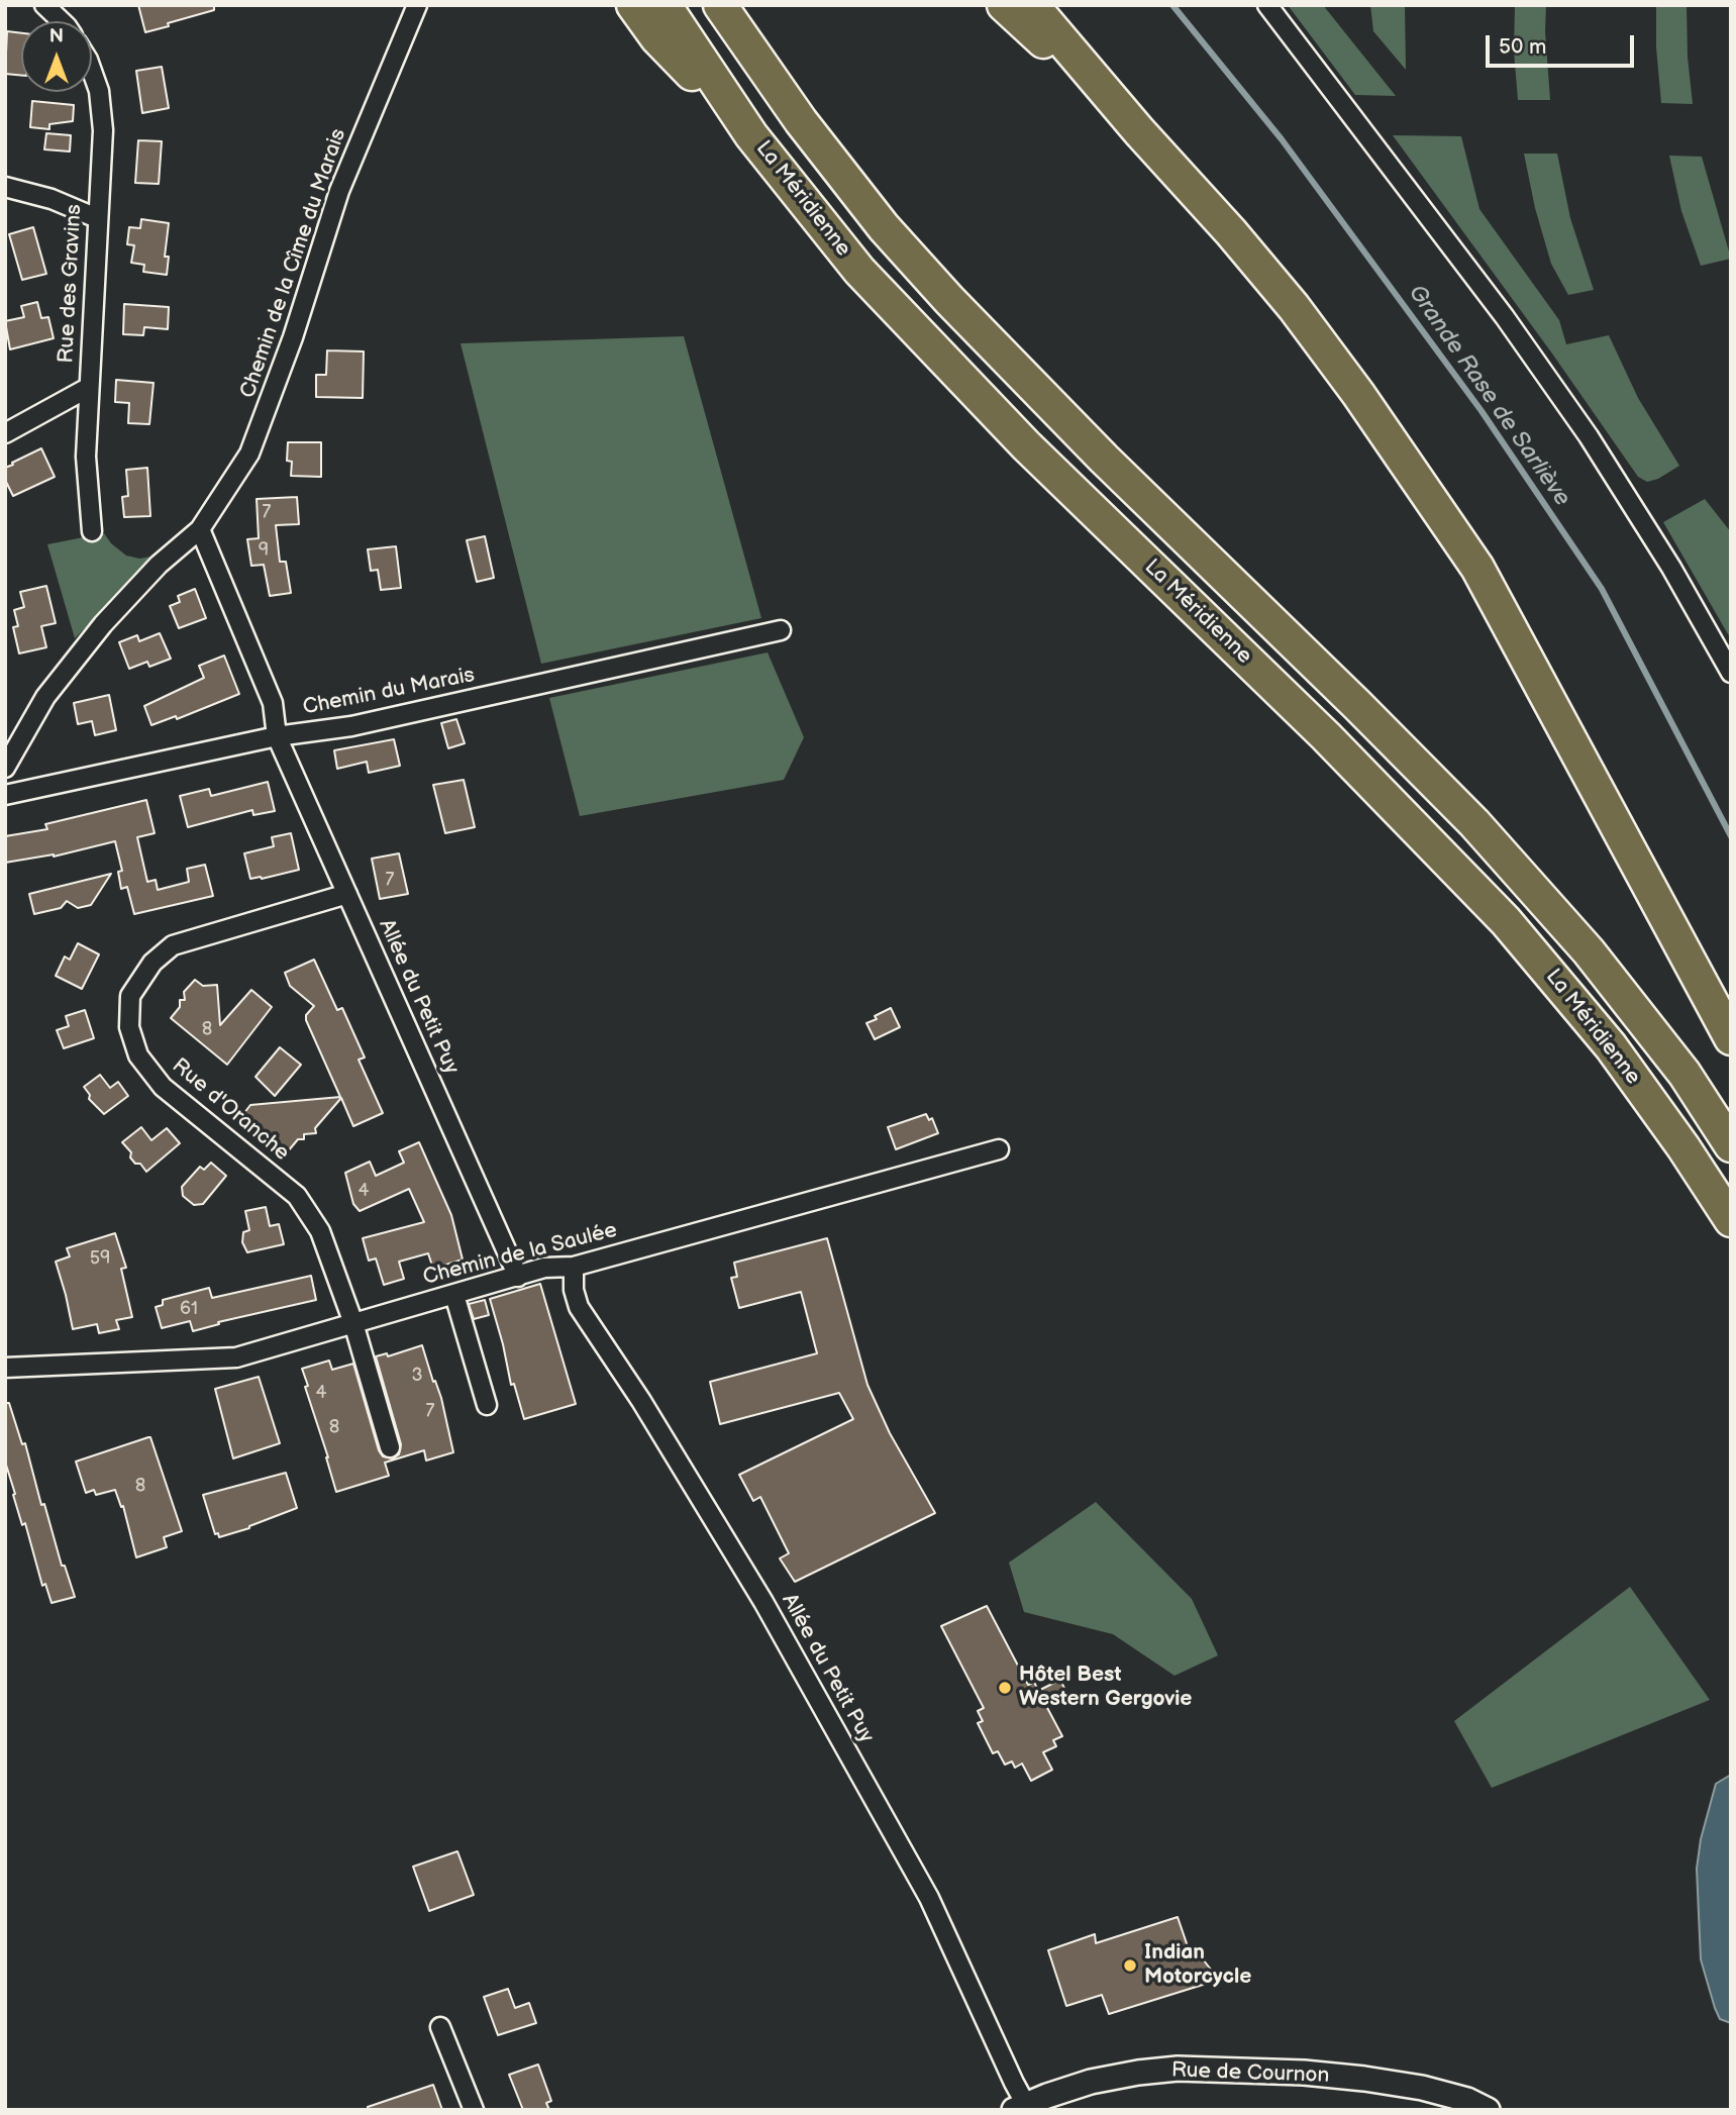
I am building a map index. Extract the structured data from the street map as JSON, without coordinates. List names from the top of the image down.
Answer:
{
  "streets": {
    "highway": ["La Méridienne"],
    "street": [
      "Chemin de la Cîme du Marais",
      "Rue des Gravins",
      "Chemin du Marais",
      "Allée du Petit Puy",
      "Rue d'Oranche",
      "Chemin de la Saulée",
      "Rue de Cournon"
    ]
  },
  "crossings": [
    ["Chemin du Marais", "Allée du Petit Puy"],
    ["Allée du Petit Puy", "Rue d'Oranche"],
    ["Allée du Petit Puy", "Chemin de la Saulée"],
    ["Allée du Petit Puy", "Rue de Cournon"],
    ["Rue d'Oranche", "Chemin de la Saulée"]
  ],
  "water": ["Grande Rase de Sarliève"],
  "places": ["Hôtel Best Western Gergovie", "Indian Motorcycle"],
  "house_numbers": [
    "7",
    "9",
    "7",
    "8",
    "4",
    "59",
    "61",
    "3",
    "4",
    "7",
    "8",
    "8"
  ],
  "scale_bar": "50 m",
  "north": "top"
}
